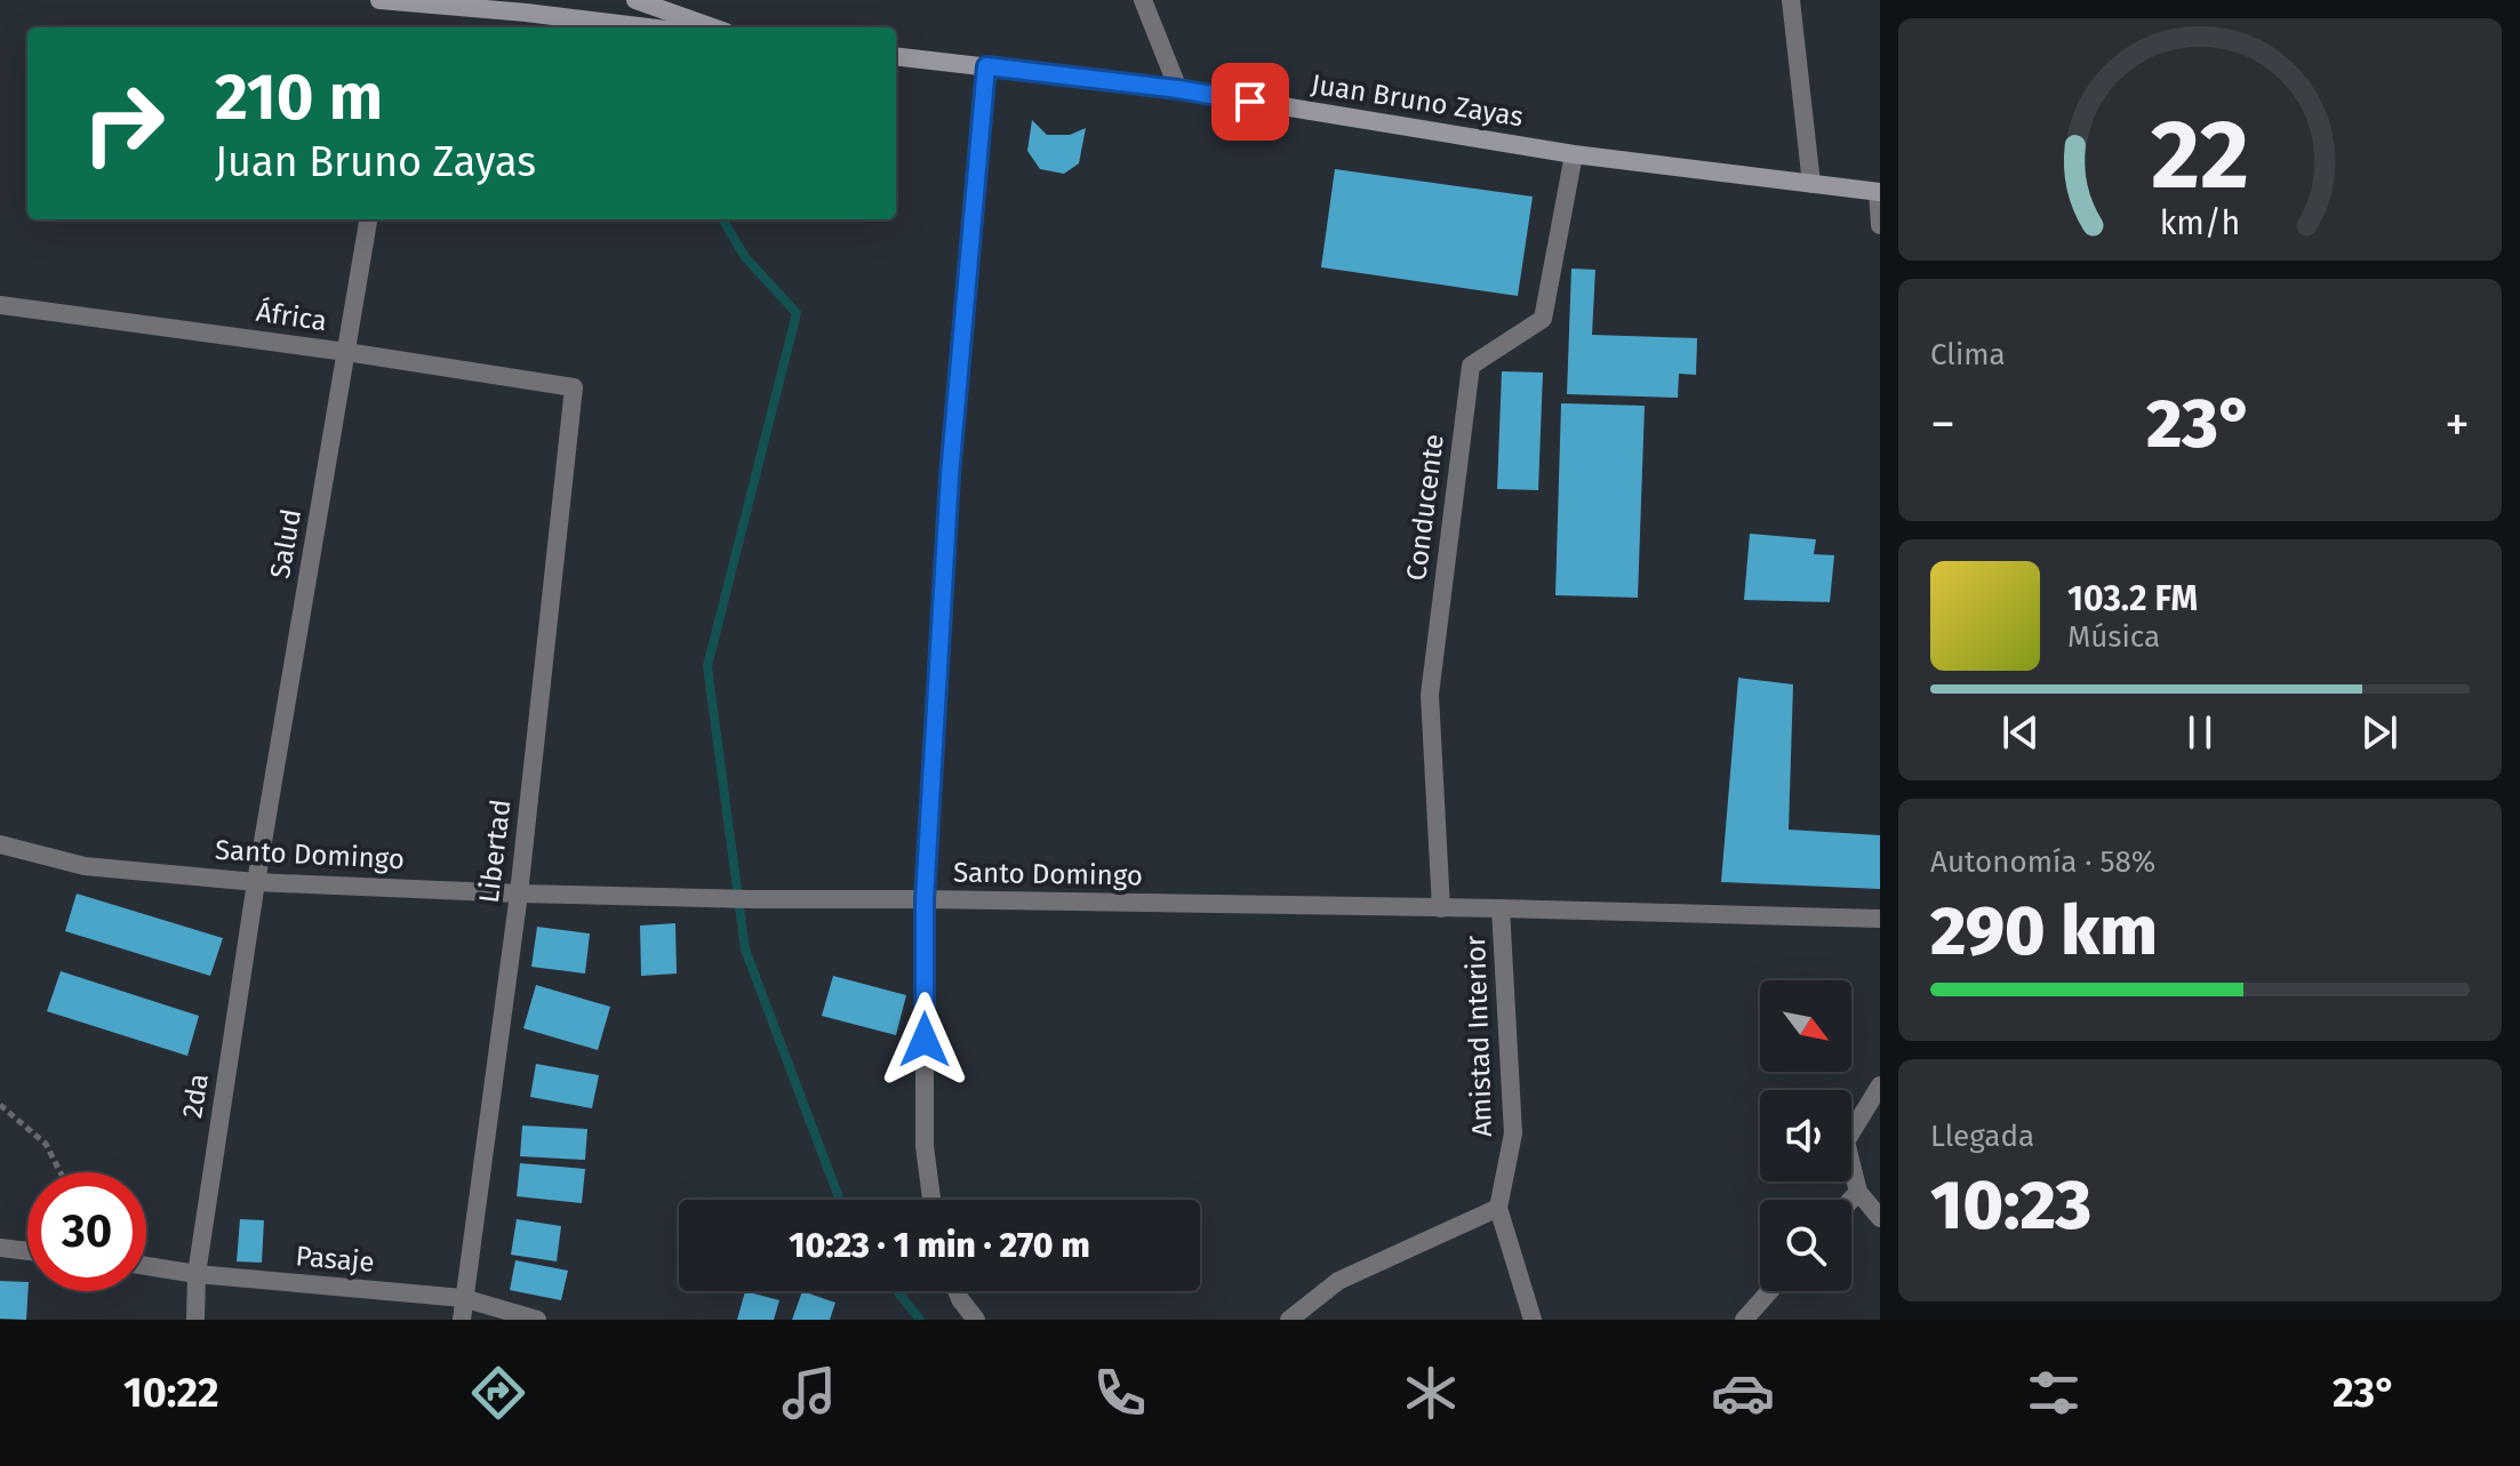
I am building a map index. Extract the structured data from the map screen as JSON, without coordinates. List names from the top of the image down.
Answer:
{
  "streets": {
    "main road": ["Juan Bruno Zayas"],
    "street": [
      "África",
      "Conducente",
      "Salud",
      "Libertad",
      "Santo Domingo",
      "Amistad Interior",
      "2da",
      "Pasaje"
    ]
  },
  "crossings": [
    ["Juan Bruno Zayas", "Conducente"],
    ["África", "Salud"],
    ["África", "Libertad"],
    ["Conducente", "Santo Domingo"],
    ["Salud", "Santo Domingo"],
    ["Salud", "2da"],
    ["Libertad", "Santo Domingo"],
    ["Libertad", "Pasaje"],
    ["Santo Domingo", "Amistad Interior"],
    ["Santo Domingo", "2da"],
    ["2da", "Pasaje"]
  ],
  "north": "bottom right",
  "page": {
    "turn": ["210 m", "Juan Bruno Zayas"],
    "tile": [
      "Clima",
      ["Autonomía · 58%", "290 km"],
      ["Llegada", "10:23"]
    ],
    "heat": ["−", "23°", "+"],
    "song": ["103.2 FM", "Música"],
    "limit": "30",
    "trip": "10:23 · 1 min · 270 m",
    "tabs": ["10:22", "23°"],
    "gauge": ["22", "km/h"]
  }
}
